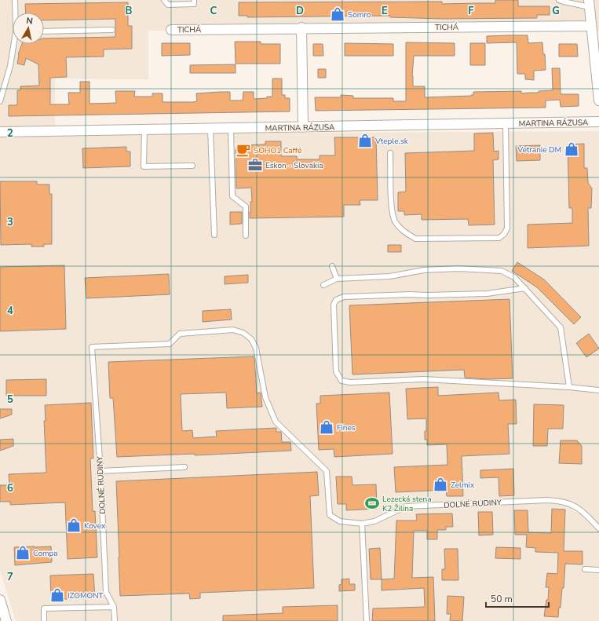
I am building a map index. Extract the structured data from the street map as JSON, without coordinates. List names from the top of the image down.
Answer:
{
  "streets": {
    "street": ["TICHÁ", "MARTINA RÁZUSA"],
    "lane": ["DOLNÉ RUDINY"]
  },
  "places": {
    "shop": [
      "Somro",
      "Vteple.sk",
      "Vetranie DM",
      "Fines",
      "Zelmix",
      "Kovex",
      "Compa",
      "IZOMONT"
    ],
    "cafe": ["SOHO1 Caffé"],
    "office": ["Eskon - Slovakia"],
    "sports": ["Lezecká stena K2 Žilina"]
  },
  "scale_bar": "50 m",
  "north": "top",
  "grid": {
    "columns": [
      "B",
      "C",
      "D",
      "E",
      "F",
      "G"
    ],
    "rows": [
      "2",
      "3",
      "4",
      "5",
      "6",
      "7"
    ]
  }
}
